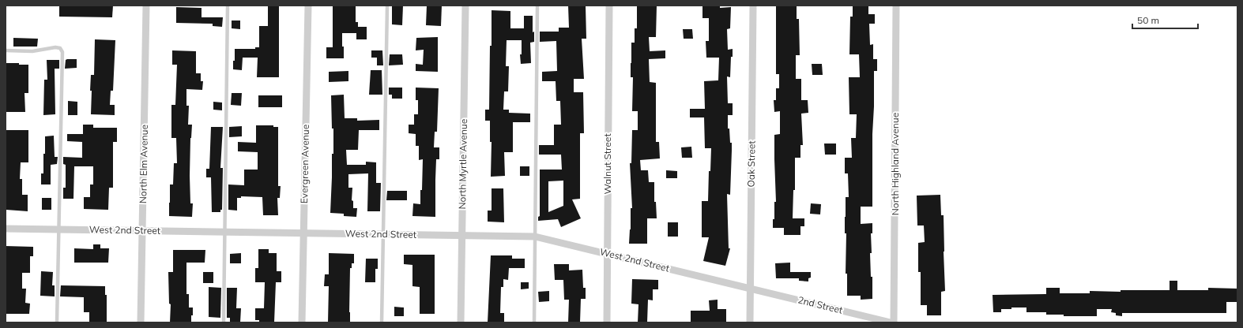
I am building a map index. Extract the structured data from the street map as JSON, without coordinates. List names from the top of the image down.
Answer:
{
  "streets": {
    "street": [
      "North Elm Avenue",
      "Evergreen Avenue",
      "North Myrtle Avenue",
      "Walnut Street",
      "Oak Street",
      "North Highland Avenue",
      "West 2nd Street",
      "2nd Street"
    ]
  },
  "crossings": [
    ["North Elm Avenue", "West 2nd Street"],
    ["Evergreen Avenue", "West 2nd Street"],
    ["North Myrtle Avenue", "West 2nd Street"],
    ["Walnut Street", "West 2nd Street"],
    ["Oak Street", "West 2nd Street"],
    ["Oak Street", "2nd Street"],
    ["West 2nd Street", "2nd Street"]
  ],
  "scale_bar": "50 m"
}
